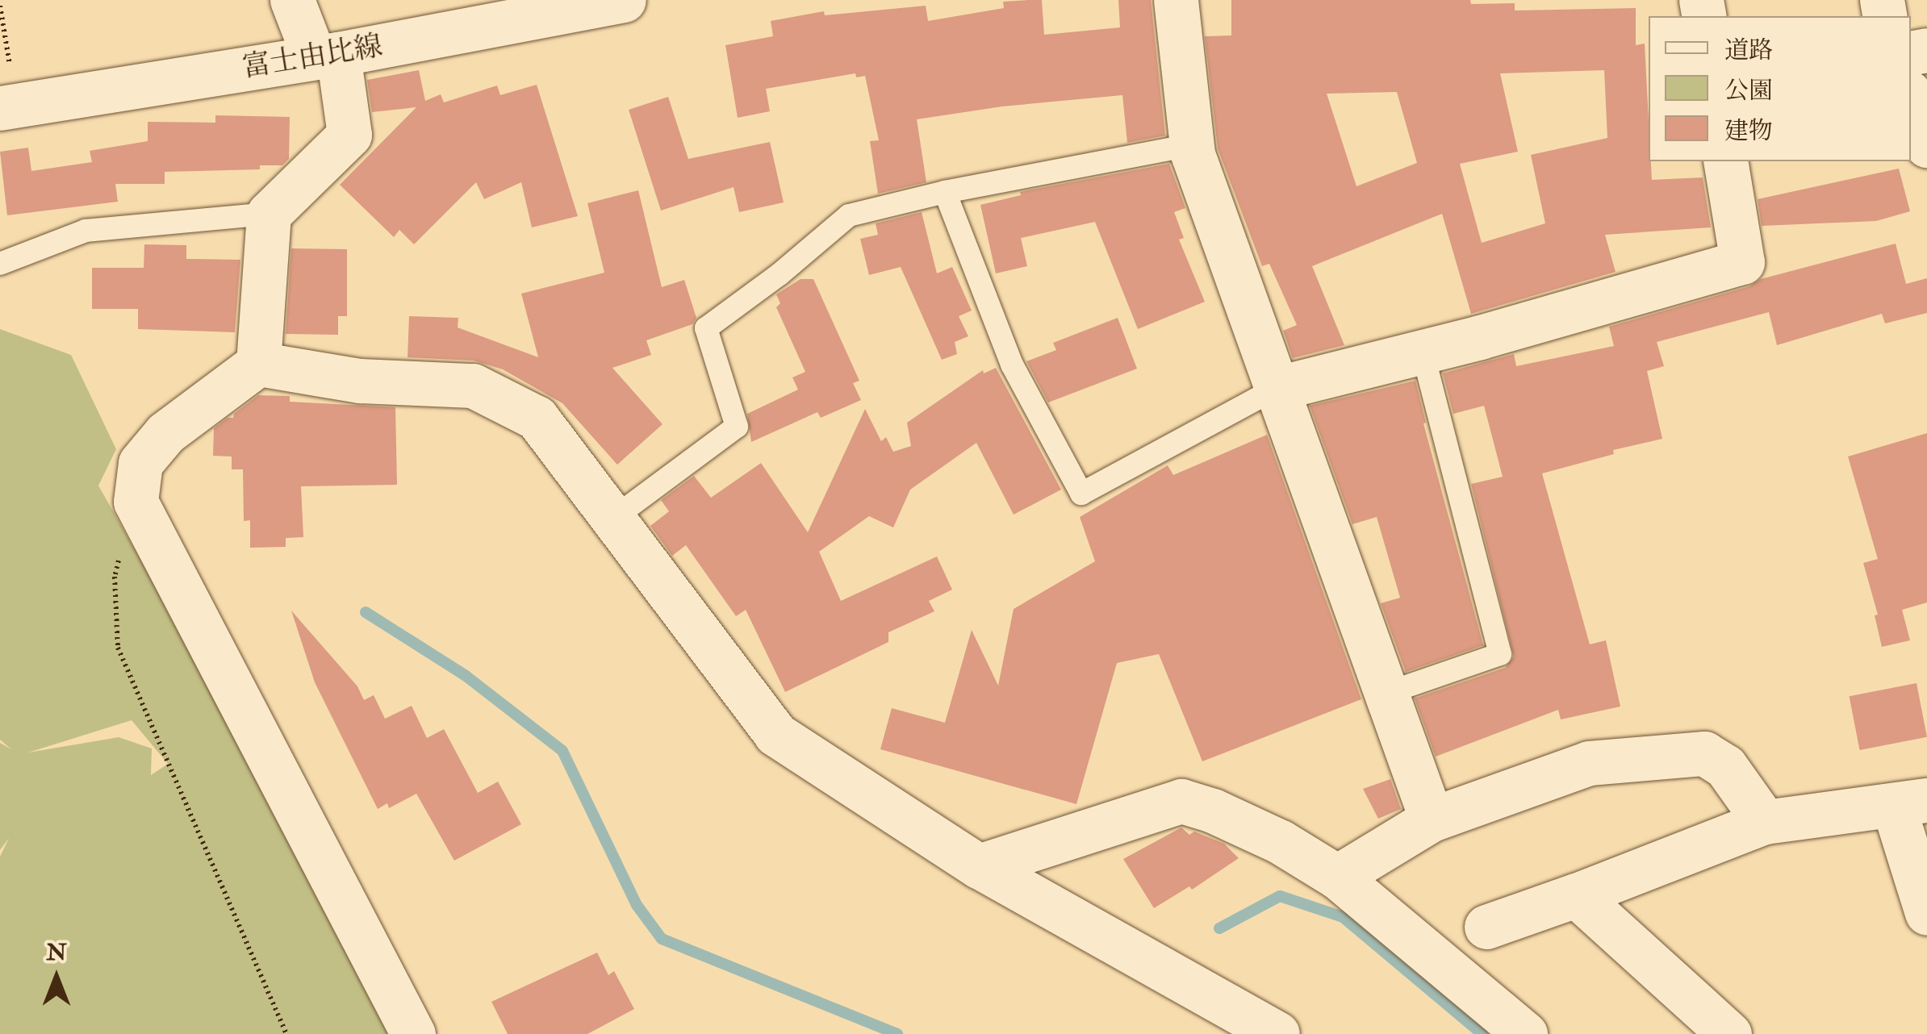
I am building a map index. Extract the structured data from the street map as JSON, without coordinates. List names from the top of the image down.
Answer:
{
  "streets": {
    "street": ["富士由比線"]
  },
  "legend": ["道路", "公園", "建物"],
  "north": "top"
}
